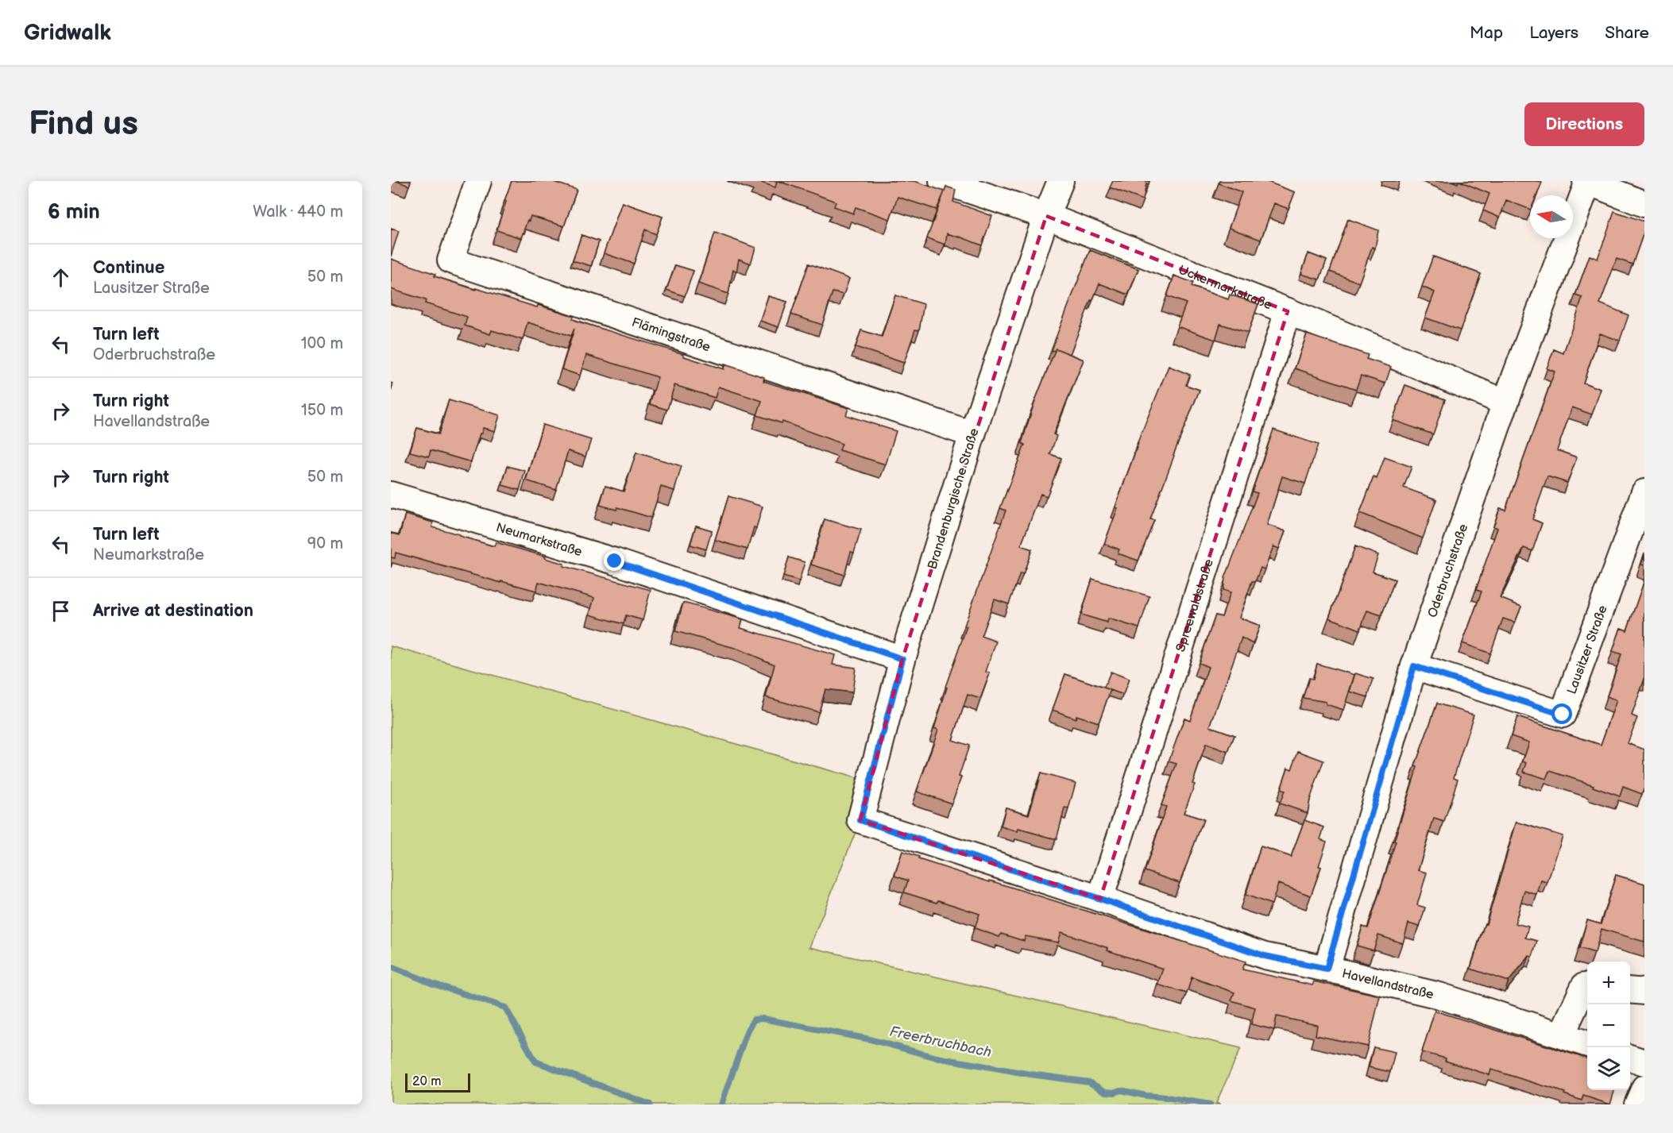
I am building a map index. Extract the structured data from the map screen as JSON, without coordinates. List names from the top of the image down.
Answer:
{
  "streets": {
    "street": [
      "Uckermarkstraße",
      "Flämingstraße",
      "Brandenburgische Straße",
      "Neumarkstraße",
      "Oderbruchstraße",
      "Spreewaldstraße",
      "Lausitzer Straße",
      "Havellandstraße"
    ]
  },
  "crossings": [
    ["Uckermarkstraße", "Brandenburgische Straße"],
    ["Uckermarkstraße", "Oderbruchstraße"],
    ["Uckermarkstraße", "Spreewaldstraße"],
    ["Flämingstraße", "Brandenburgische Straße"],
    ["Brandenburgische Straße", "Neumarkstraße"],
    ["Brandenburgische Straße", "Havellandstraße"],
    ["Oderbruchstraße", "Lausitzer Straße"],
    ["Oderbruchstraße", "Havellandstraße"],
    ["Spreewaldstraße", "Havellandstraße"]
  ],
  "water": ["Freerbruchbach"],
  "scale_bar": "20 m",
  "north": "left",
  "page": {
    "header": "Gridwalk",
    "nav": ["Map", "Layers", "Share"],
    "buttons": "Directions",
    "title": "Find us",
    "heading": ["6 min", "Walk · 440 m"],
    "list": [
      ["Continue", "Lausitzer Straße", "50 m"],
      ["Turn left", "Oderbruchstraße", "100 m"],
      ["Turn right", "Havellandstraße", "150 m"],
      ["Turn right", "50 m"],
      ["Turn left", "Neumarkstraße", "90 m"],
      "Arrive at destination"
    ],
    "map_buttons": ["+", "−"],
    "scale": "20 m"
  }
}
